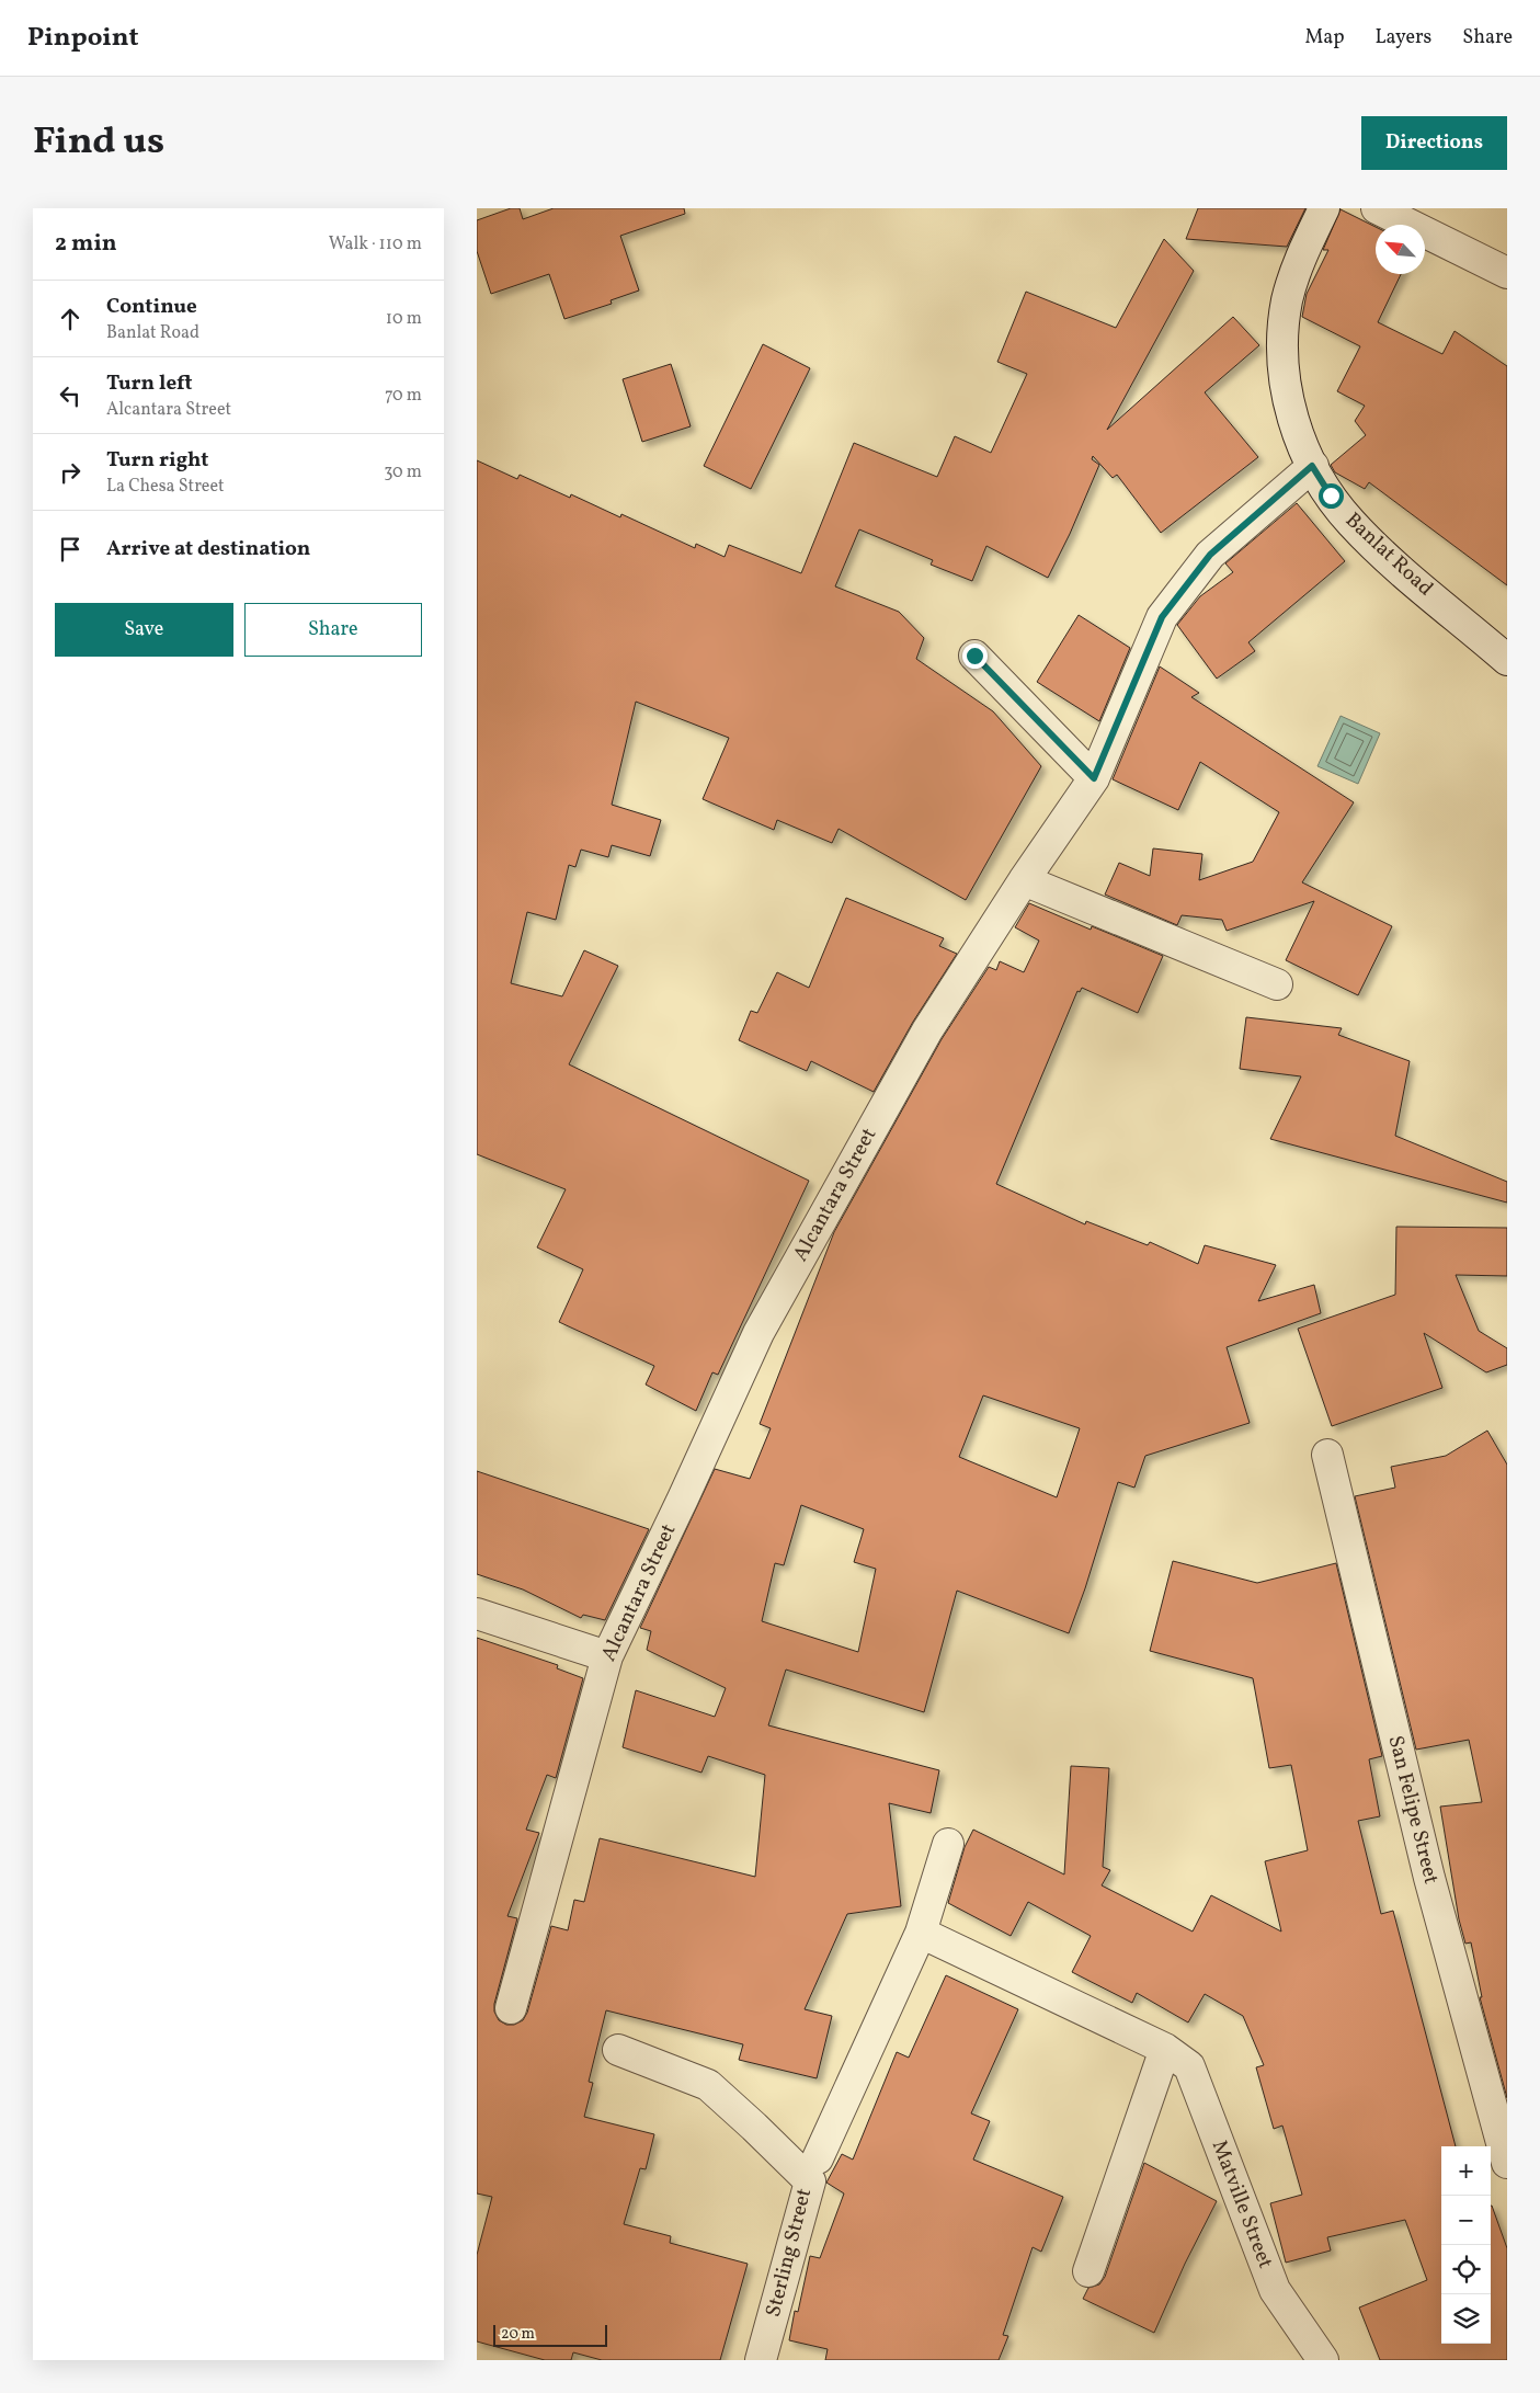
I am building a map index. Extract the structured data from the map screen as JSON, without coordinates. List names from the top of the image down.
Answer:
{
  "streets": {
    "street": [
      "Banlat Road",
      "Alcantara Street",
      "San Felipe Street",
      "Matville Street",
      "Sterling Street"
    ]
  },
  "crossings": [
    ["Banlat Road", "Alcantara Street"]
  ],
  "scale_bar": "20 m",
  "north": "top left",
  "page": {
    "header": "Pinpoint",
    "nav": ["Map", "Layers", "Share"],
    "title": "Find us",
    "buttons": [
      "Directions",
      ["Save", "Share"]
    ],
    "heading": ["2 min", "Walk · 110 m"],
    "list": [
      ["Continue", "Banlat Road", "10 m"],
      ["Turn left", "Alcantara Street", "70 m"],
      ["Turn right", "La Chesa Street", "30 m"],
      "Arrive at destination"
    ],
    "map_buttons": ["+", "−"],
    "scale": "20 m"
  }
}
